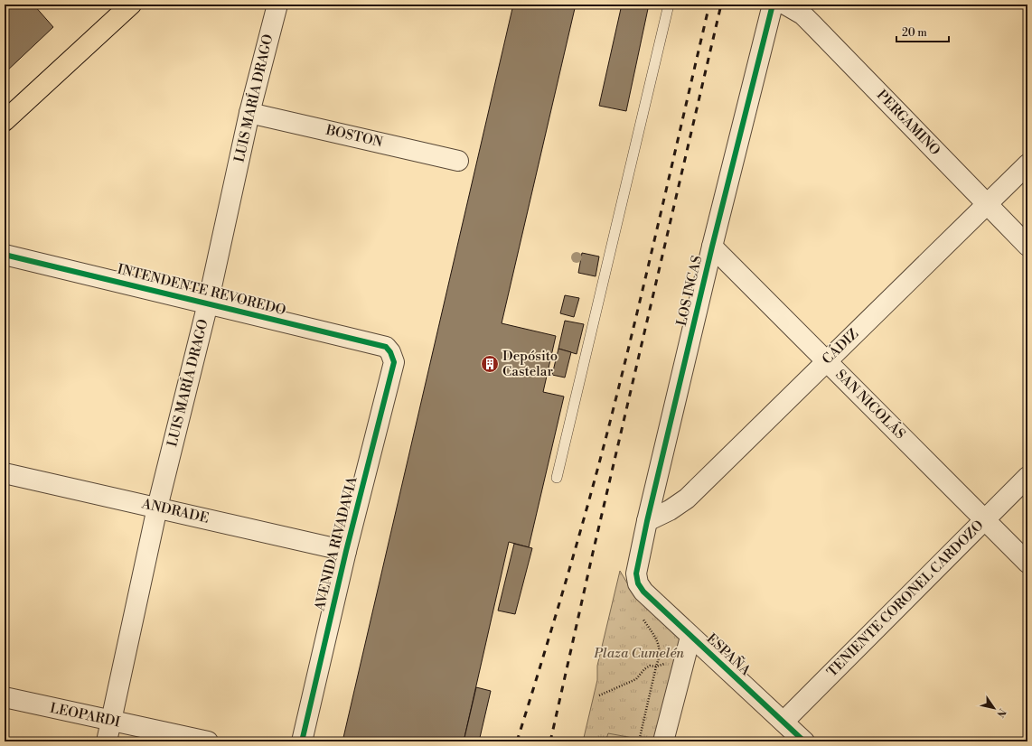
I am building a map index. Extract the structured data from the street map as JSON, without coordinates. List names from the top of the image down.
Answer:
{
  "streets": {
    "street": [
      "LUIS MARÍA DRAGO",
      "PERGAMINO",
      "BOSTON",
      "INTENDENTE REVOREDO",
      "LOS INCAS",
      "CÁDIZ",
      "SAN NICOLÁS",
      "ANDRADE",
      "AVENIDA RIVADAVIA",
      "TENIENTE CORONEL CARDOZO",
      "ESPAÑA",
      "LEOPARDI"
    ]
  },
  "crossings": [
    ["LUIS MARÍA DRAGO", "BOSTON"],
    ["LUIS MARÍA DRAGO", "INTENDENTE REVOREDO"],
    ["LUIS MARÍA DRAGO", "ANDRADE"],
    ["LUIS MARÍA DRAGO", "LEOPARDI"],
    ["PERGAMINO", "CÁDIZ"],
    ["INTENDENTE REVOREDO", "AVENIDA RIVADAVIA"],
    ["LOS INCAS", "CÁDIZ"],
    ["LOS INCAS", "SAN NICOLÁS"],
    ["LOS INCAS", "ESPAÑA"],
    ["CÁDIZ", "SAN NICOLÁS"],
    ["SAN NICOLÁS", "TENIENTE CORONEL CARDOZO"],
    ["ANDRADE", "AVENIDA RIVADAVIA"],
    ["TENIENTE CORONEL CARDOZO", "ESPAÑA"]
  ],
  "parks": ["Plaza Cumelén"],
  "places": {
    "building": ["Depósito Castelar"]
  },
  "scale_bar": "20 m",
  "north": "bottom right"
}
